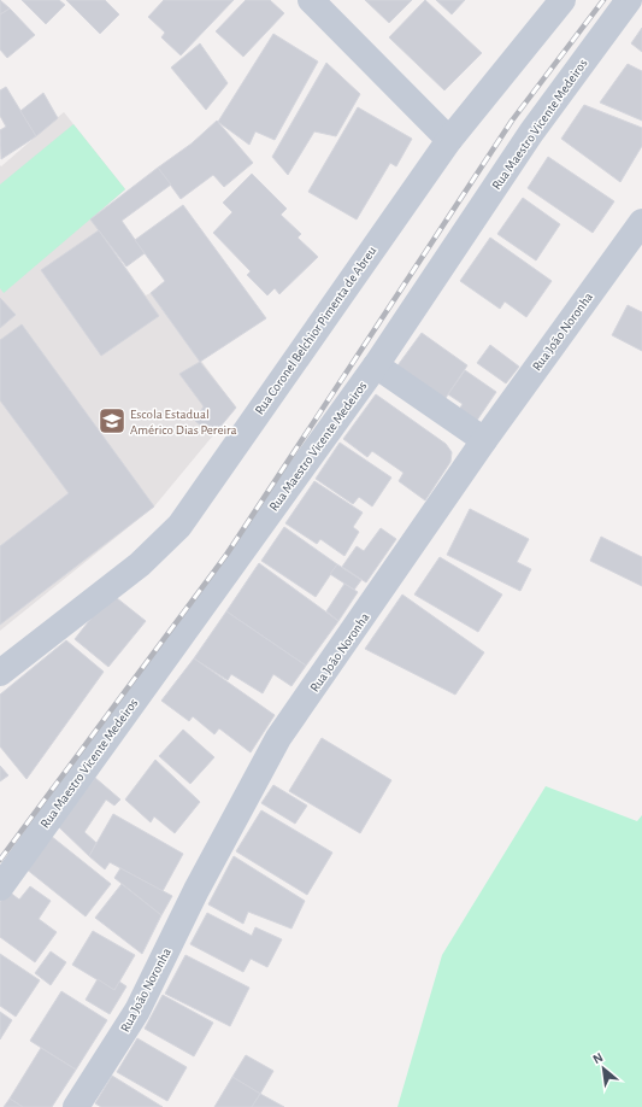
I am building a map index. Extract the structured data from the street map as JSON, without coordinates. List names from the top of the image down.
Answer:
{
  "streets": {
    "street": ["Rua Maestro Vicente Medeiros", "Rua Coronel Belchior Pimenta de Abreu", "Rua João Noronha"]
  },
  "places": {
    "school or university": ["Escola Estadual Américo Dias Pereira"]
  },
  "north": "top left"
}
